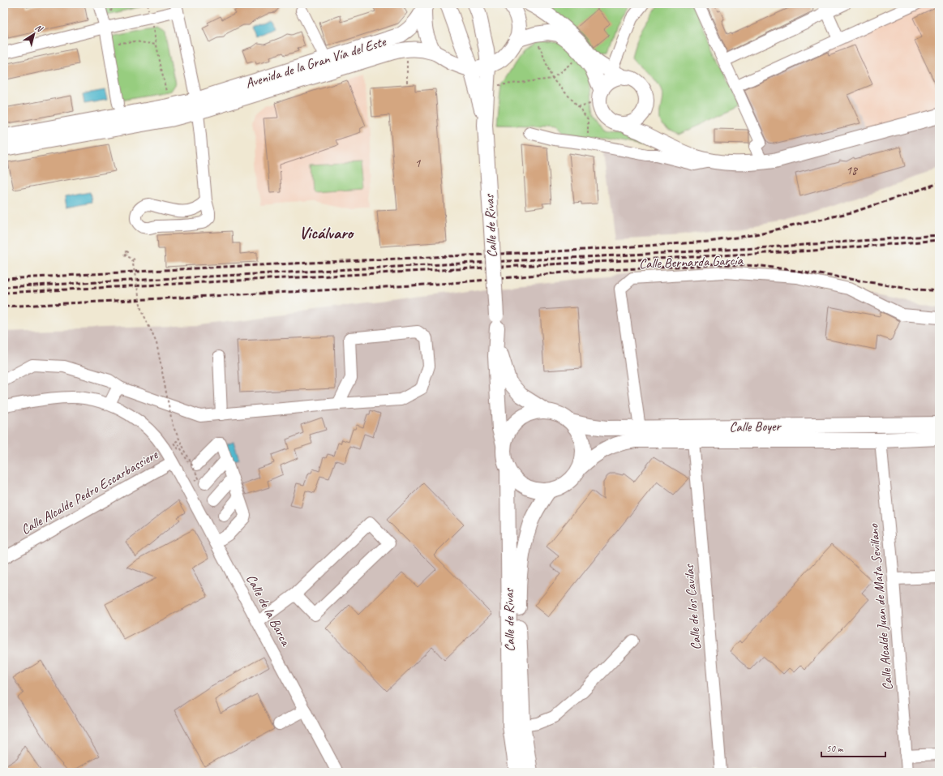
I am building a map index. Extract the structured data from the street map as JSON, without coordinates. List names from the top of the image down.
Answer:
{
  "streets": {
    "main road": ["Avenida de la Gran Vía del Este", "Calle de Rivas", "Calle Boyer"],
    "street": [
      "Calle Bernarda García",
      "Calle Alcalde Pedro Escarbassiere",
      "Calle de los Cavilas",
      "Calle Alcalde Juan de Mata Sevillano",
      "Calle de la Barca"
    ]
  },
  "crossings": [
    ["Avenida de la Gran Vía del Este", "Calle de Rivas"],
    ["Calle de Rivas", "Calle Boyer"],
    ["Calle Bernarda García", "Calle Boyer"],
    ["Calle Boyer", "Calle de los Cavilas"],
    ["Calle Boyer", "Calle Alcalde Juan de Mata Sevillano"],
    ["Calle Alcalde Pedro Escarbassiere", "Calle de la Barca"]
  ],
  "districts": ["Vicálvaro"],
  "house_numbers": ["1", "18"],
  "scale_bar": "50 m",
  "north": "top right"
}
